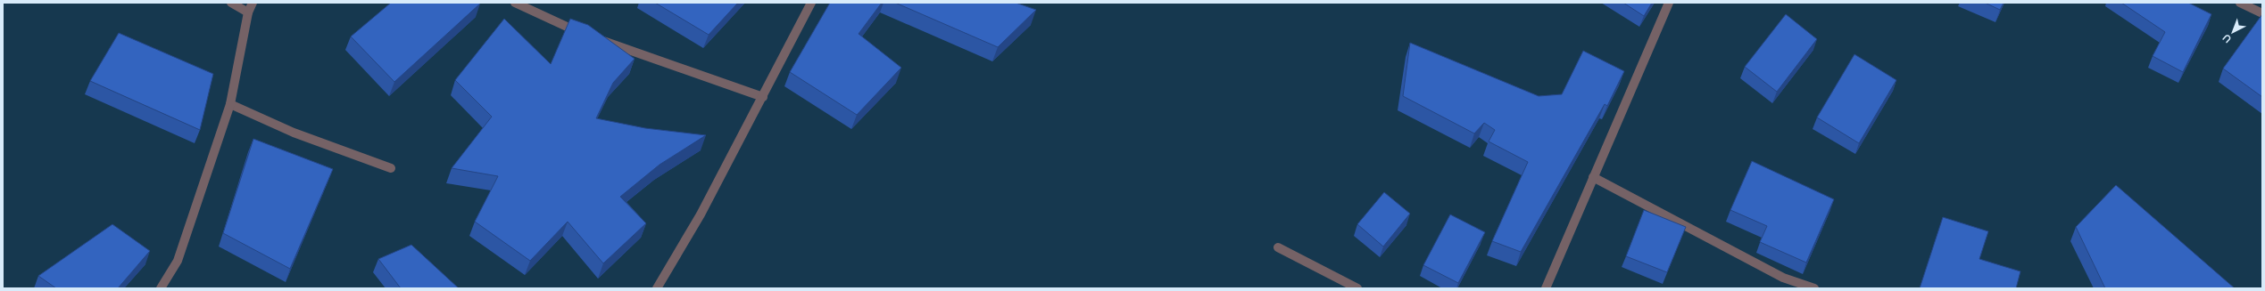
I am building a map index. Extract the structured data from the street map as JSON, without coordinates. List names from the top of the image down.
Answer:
{
  "north": "bottom left"
}
